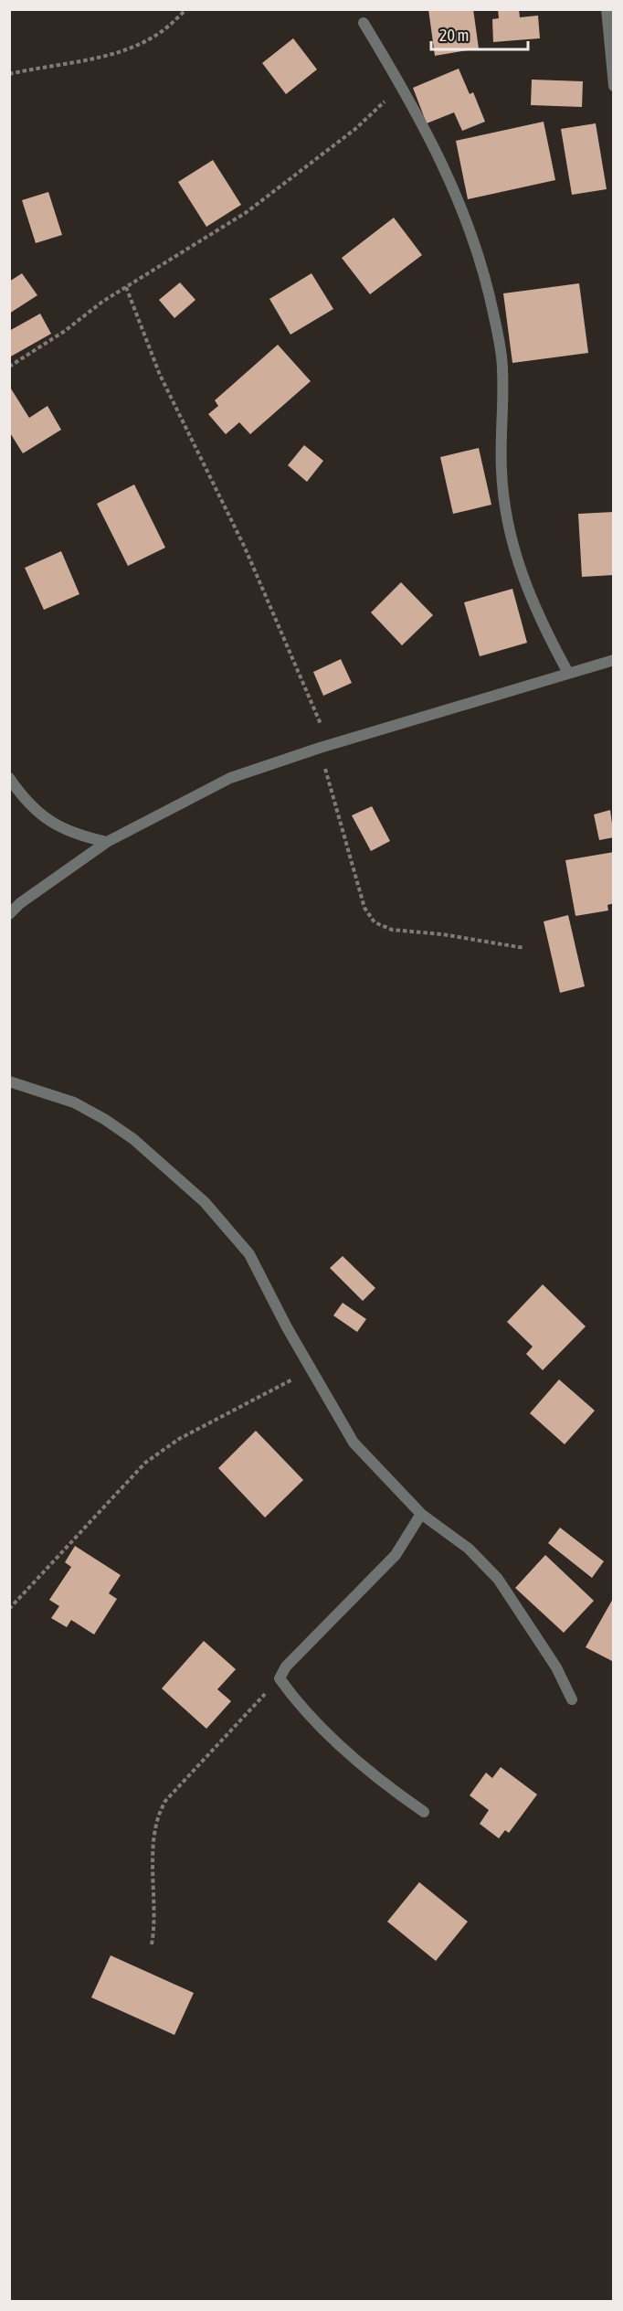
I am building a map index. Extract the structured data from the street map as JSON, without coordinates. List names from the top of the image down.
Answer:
{
  "scale_bar": "20 m"
}
